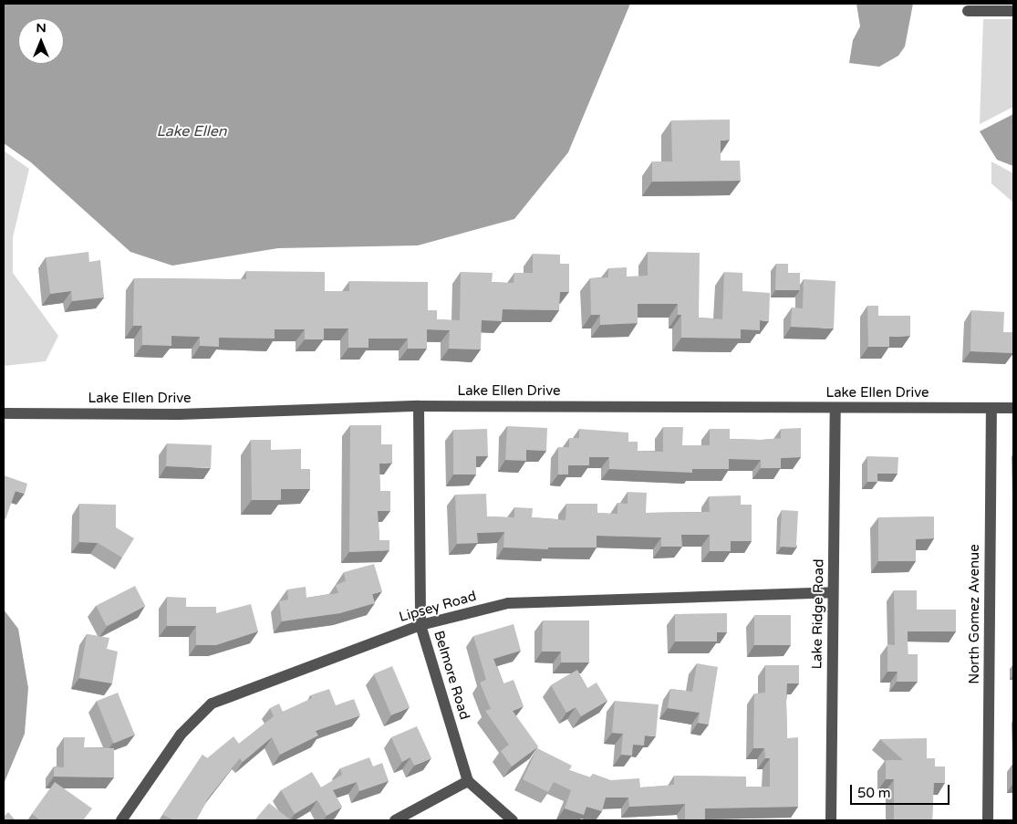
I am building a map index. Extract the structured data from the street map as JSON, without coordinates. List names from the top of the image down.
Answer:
{
  "streets": {
    "street": [
      "Lake Ellen Drive",
      "Lipsey Road",
      "Lake Ridge Road",
      "North Gomez Avenue",
      "Belmore Road"
    ]
  },
  "crossings": [
    ["Lake Ellen Drive", "Lake Ridge Road"],
    ["Lake Ellen Drive", "North Gomez Avenue"],
    ["Lake Ellen Drive", "Belmore Road"],
    ["Lipsey Road", "Lake Ridge Road"],
    ["Lipsey Road", "Belmore Road"]
  ],
  "water": ["Lake Ellen"],
  "scale_bar": "50 m",
  "north": "top"
}
